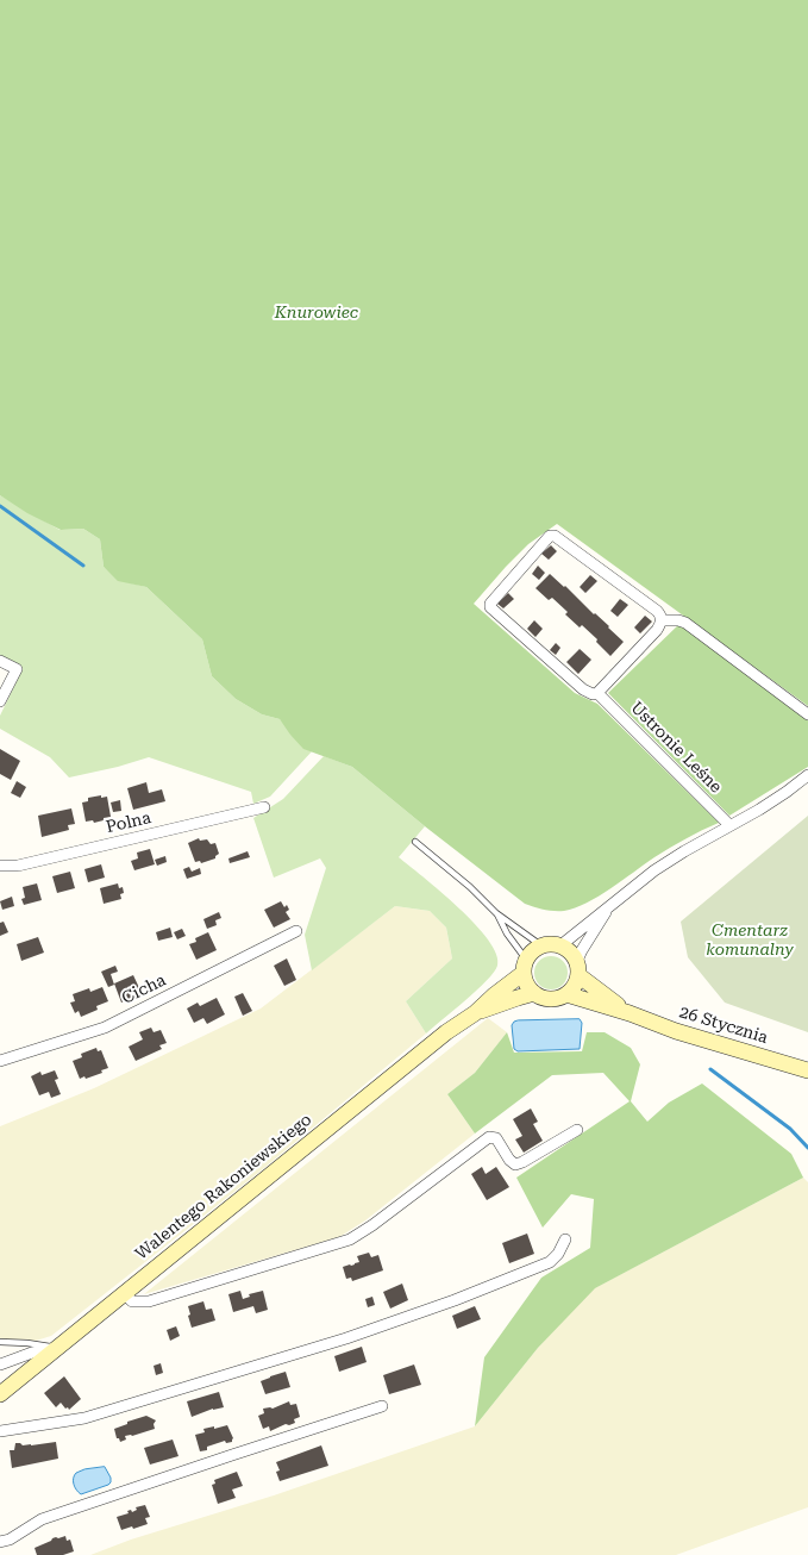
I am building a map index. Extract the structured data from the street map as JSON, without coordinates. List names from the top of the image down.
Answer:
{
  "streets": {
    "street": [
      "Ustronie Leśne",
      "Polna",
      "Cicha",
      "26 Stycznia",
      "Walentego Rakoniewskiego"
    ]
  },
  "crossings": [
    ["26 Stycznia", "Walentego Rakoniewskiego"]
  ],
  "parks": ["Knurowiec", "Cmentarz komunalny"]
}
